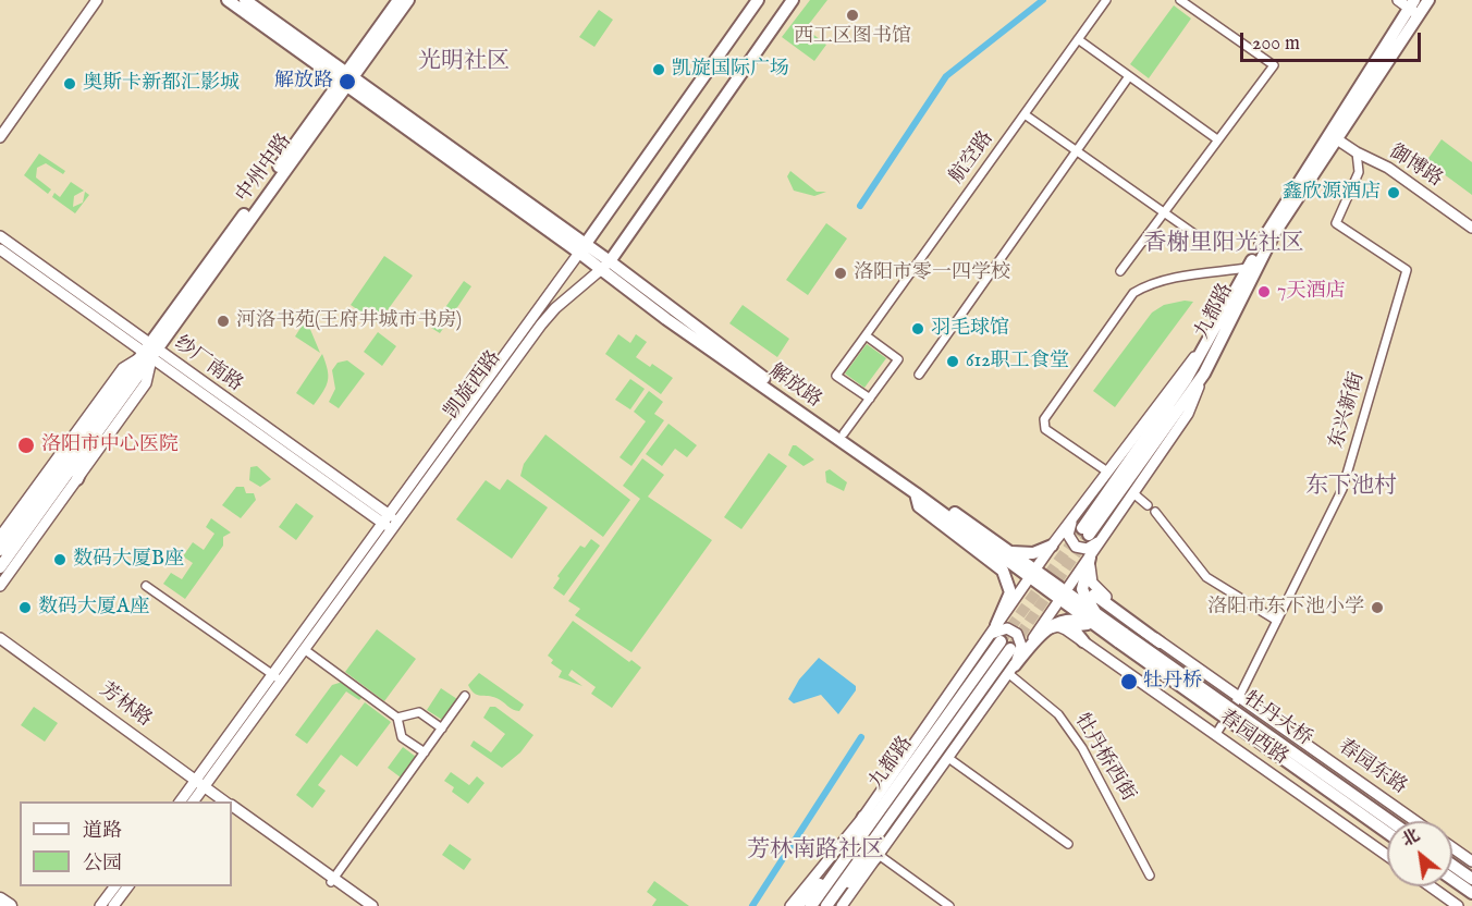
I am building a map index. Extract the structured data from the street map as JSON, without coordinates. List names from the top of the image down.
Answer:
{
  "streets": {
    "main road": [
      "御博路",
      "中州中路",
      "九都路",
      "纱厂南路",
      "凯旋西路",
      "解放路",
      "芳林路",
      "牡丹大桥",
      "春园西路",
      "春园东路"
    ],
    "street": ["航空路", "东兴新街", "牡丹桥西街"]
  },
  "crossings": [
    ["御博路", "九都路"],
    ["御博路", "东兴新街"],
    ["中州中路", "纱厂南路"],
    ["中州中路", "解放路"],
    ["纱厂南路", "凯旋西路"],
    ["凯旋西路", "解放路"],
    ["凯旋西路", "芳林路"],
    ["解放路", "牡丹大桥"],
    ["东兴新街", "春园西路"],
    ["东兴新街", "春园东路"]
  ],
  "districts": [
    "光明社区",
    "香榭里阳光社区",
    "东下池村",
    "芳林南路社区"
  ],
  "places": [
    "西工区图书馆",
    "凯旋国际广场",
    "解放路",
    "奥斯卡新都汇影城",
    "鑫欣源酒店",
    "洛阳市零一四学校",
    "7天酒店",
    "河洛书苑(王府井城市书房)",
    "羽毛球馆",
    "612职工食堂",
    "洛阳市中心医院",
    "数码大厦B座",
    "数码大厦A座",
    "洛阳市东下池小学",
    "牡丹桥"
  ],
  "legend": ["道路", "公园"],
  "scale_bar": "200 m",
  "north": "top left"
}
